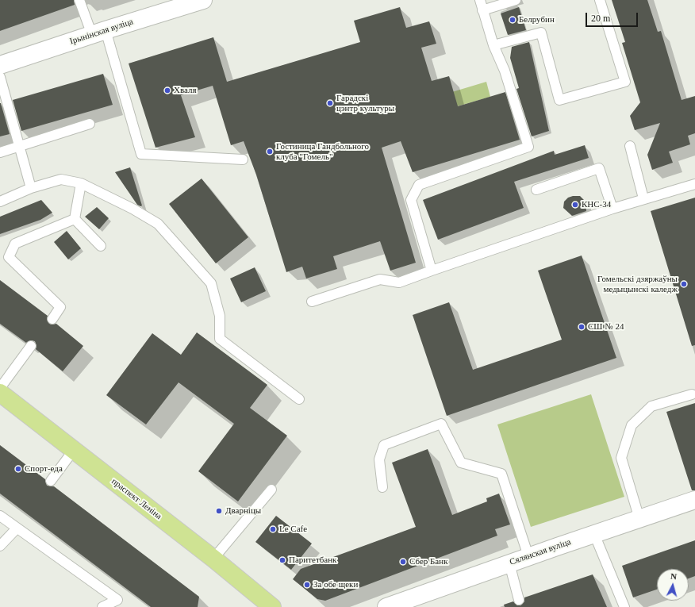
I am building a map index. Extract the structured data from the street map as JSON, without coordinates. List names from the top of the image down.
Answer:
{
  "streets": {
    "main road": ["праспект Леніна"],
    "street": ["Ірынінская вуліца", "Сялянская вуліца"]
  },
  "places": [
    "Белрубин",
    "Хваля",
    "Гарадскі цэнтр культуры",
    "Гостиница Гандбольного клуба \"Гомель\"",
    "КНС-34",
    "Гомельскі дзяржаўны медыцынскі каледж",
    "СШ № 24",
    "Спорт-еда",
    "Дварніцы",
    "Le Cafe",
    "Паритетбанк",
    "Сбер Банк",
    "За обе щеки"
  ],
  "scale_bar": "20 m",
  "north": "top"
}
